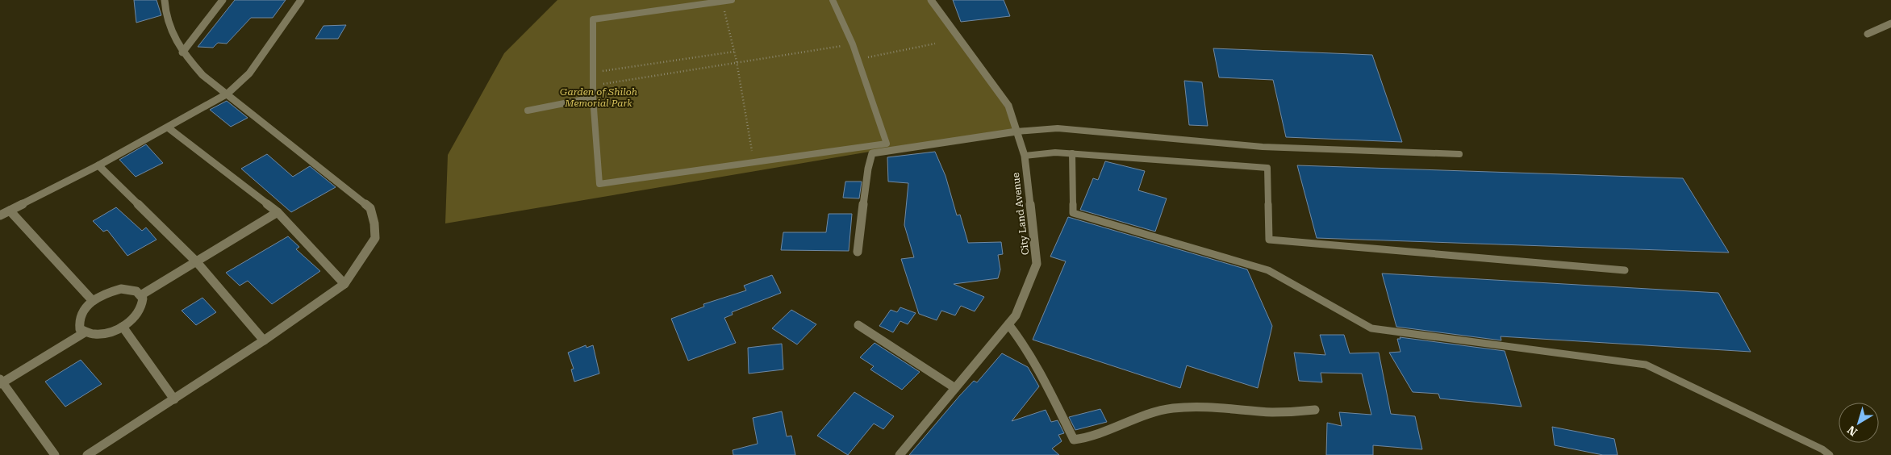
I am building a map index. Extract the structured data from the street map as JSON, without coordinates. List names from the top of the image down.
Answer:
{
  "streets": {
    "street": ["City Land Avenue"]
  },
  "parks": ["Garden of Shiloh Memorial Park"],
  "north": "bottom left"
}
